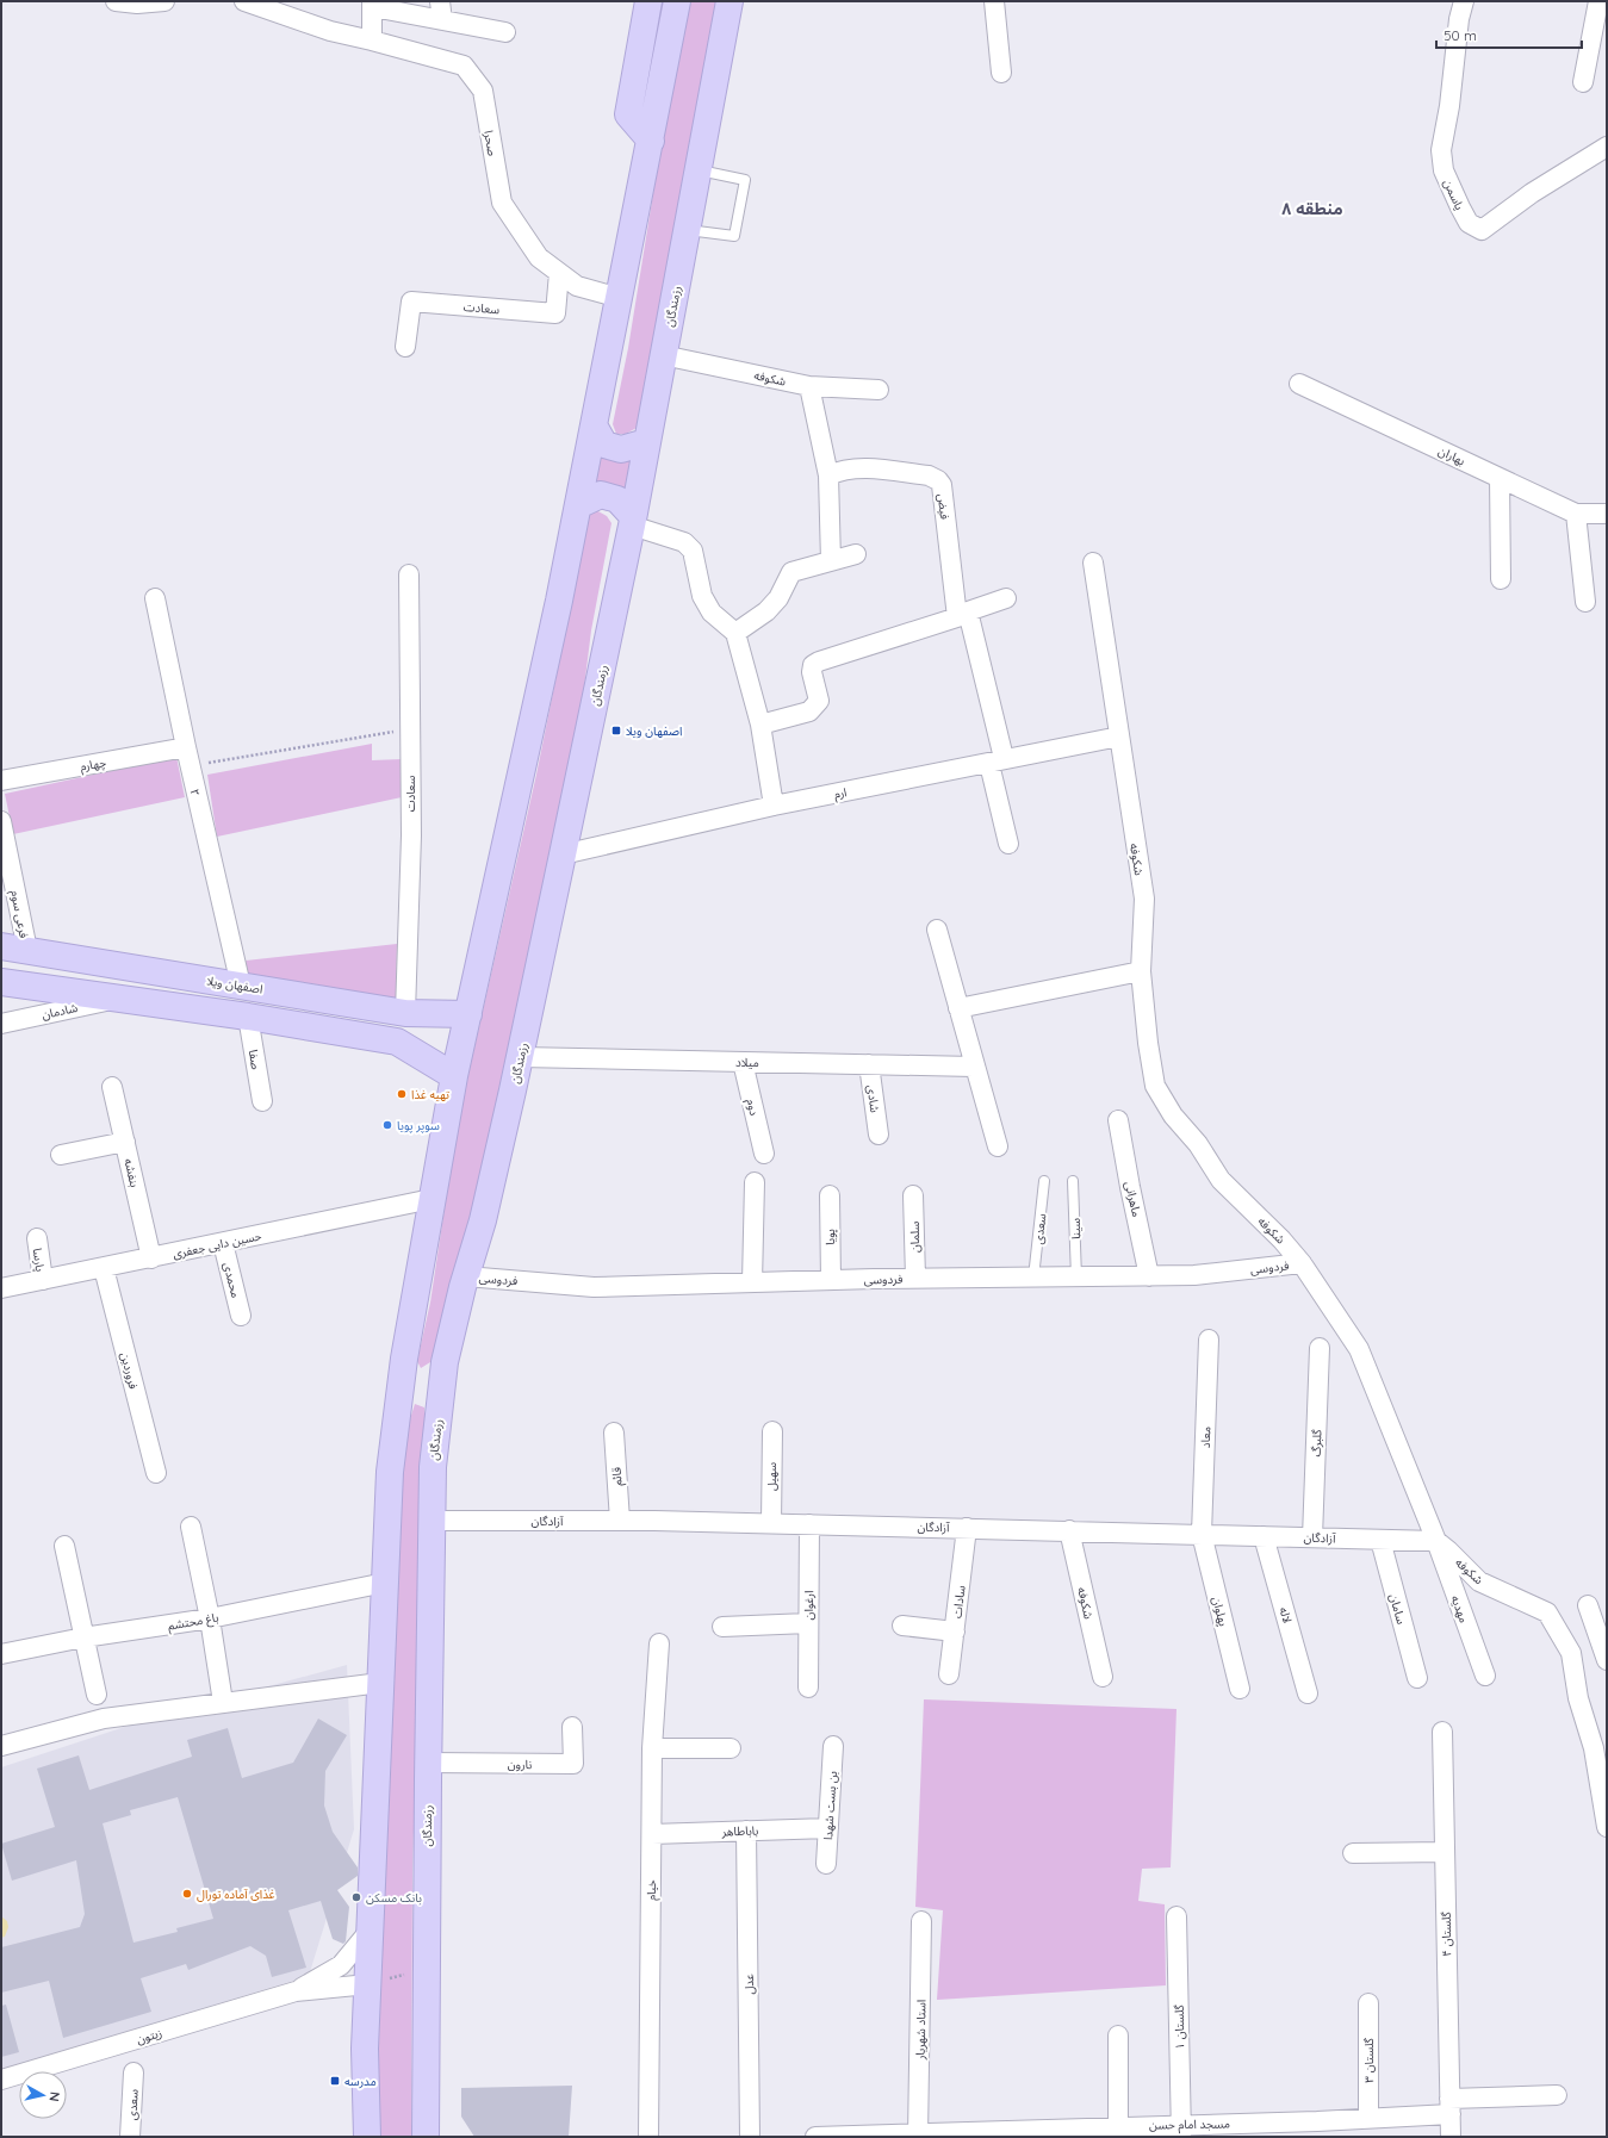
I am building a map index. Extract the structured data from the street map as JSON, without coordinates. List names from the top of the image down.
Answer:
{
  "streets": {
    "main road": ["رزمندگان", "اصفهان ویلا"],
    "street": [
      "صحرا",
      "یاسمن",
      "سعادت",
      "شکوفه",
      "بهاران",
      "فیض",
      "چهارم",
      "۲",
      "ارم",
      "فرعی سوم",
      "شادمان",
      "صفا",
      "میلاد",
      "شادی",
      "دوم",
      "بنفشه",
      "ماهرانی",
      "سعدی",
      "پویا",
      "سلمان",
      "حسین دایی جعفری",
      "پارسا",
      "فردوسی",
      "محمدی",
      "فروردین",
      "معاد",
      "گلبرگ",
      "قائم",
      "سهیل",
      "آزادگان",
      "سادات",
      "ارغوان",
      "سامان",
      "مهدیه",
      "پهلوان",
      "لاله",
      "باغ محتشم",
      "نارون",
      "بن بست شهدا",
      "باباطاهر",
      "خیام",
      "گلستان ۴",
      "عدل",
      "گلستان ۱",
      "استاد شهریار",
      "زیتون",
      "گلستان ۳",
      "مسجد امام حسن"
    ],
    "lane": ["سینا"]
  },
  "crossings": [
    ["صحرا", "سعادت"],
    ["رزمندگان", "شکوفه"],
    ["رزمندگان", "ارم"],
    ["رزمندگان", "میلاد"],
    ["رزمندگان", "فردوسی"],
    ["رزمندگان", "آزادگان"],
    ["رزمندگان", "نارون"],
    ["سعادت", "اصفهان ویلا"],
    ["شکوفه", "ارم"],
    ["شکوفه", "فردوسی"],
    ["شکوفه", "آزادگان"],
    ["شکوفه", "مهدیه"],
    ["چهارم", "۲"],
    ["۲", "اصفهان ویلا"],
    ["فرعی سوم", "اصفهان ویلا"],
    ["میلاد", "شادی"],
    ["میلاد", "دوم"],
    ["بنفشه", "حسین دایی جعفری"],
    ["ماهرانی", "فردوسی"],
    ["سعدی", "فردوسی"],
    ["سینا", "فردوسی"],
    ["پویا", "فردوسی"],
    ["سلمان", "فردوسی"],
    ["حسین دایی جعفری", "پارسا"],
    ["حسین دایی جعفری", "محمدی"],
    ["حسین دایی جعفری", "فروردین"],
    ["معاد", "آزادگان"],
    ["معاد", "پهلوان"],
    ["گلبرگ", "آزادگان"],
    ["قائم", "آزادگان"],
    ["سهیل", "آزادگان"],
    ["آزادگان", "سادات"],
    ["آزادگان", "ارغوان"],
    ["آزادگان", "سامان"],
    ["آزادگان", "مهدیه"],
    ["آزادگان", "پهلوان"],
    ["آزادگان", "لاله"],
    ["بن بست شهدا", "باباطاهر"],
    ["باباطاهر", "خیام"],
    ["باباطاهر", "عدل"],
    ["گلستان ۴", "مسجد امام حسن"],
    ["گلستان ۱", "مسجد امام حسن"],
    ["استاد شهریار", "مسجد امام حسن"],
    ["گلستان ۳", "مسجد امام حسن"]
  ],
  "districts": ["منطقه ۸"],
  "places": {
    "transit": ["اصفهان ویلا", "مدرسه"],
    "other": [
      "تهیه غذا",
      "سوپر پویا",
      "غذای آماده تورال",
      "بانک مسکن"
    ]
  },
  "scale_bar": "50 m",
  "north": "right"
}
